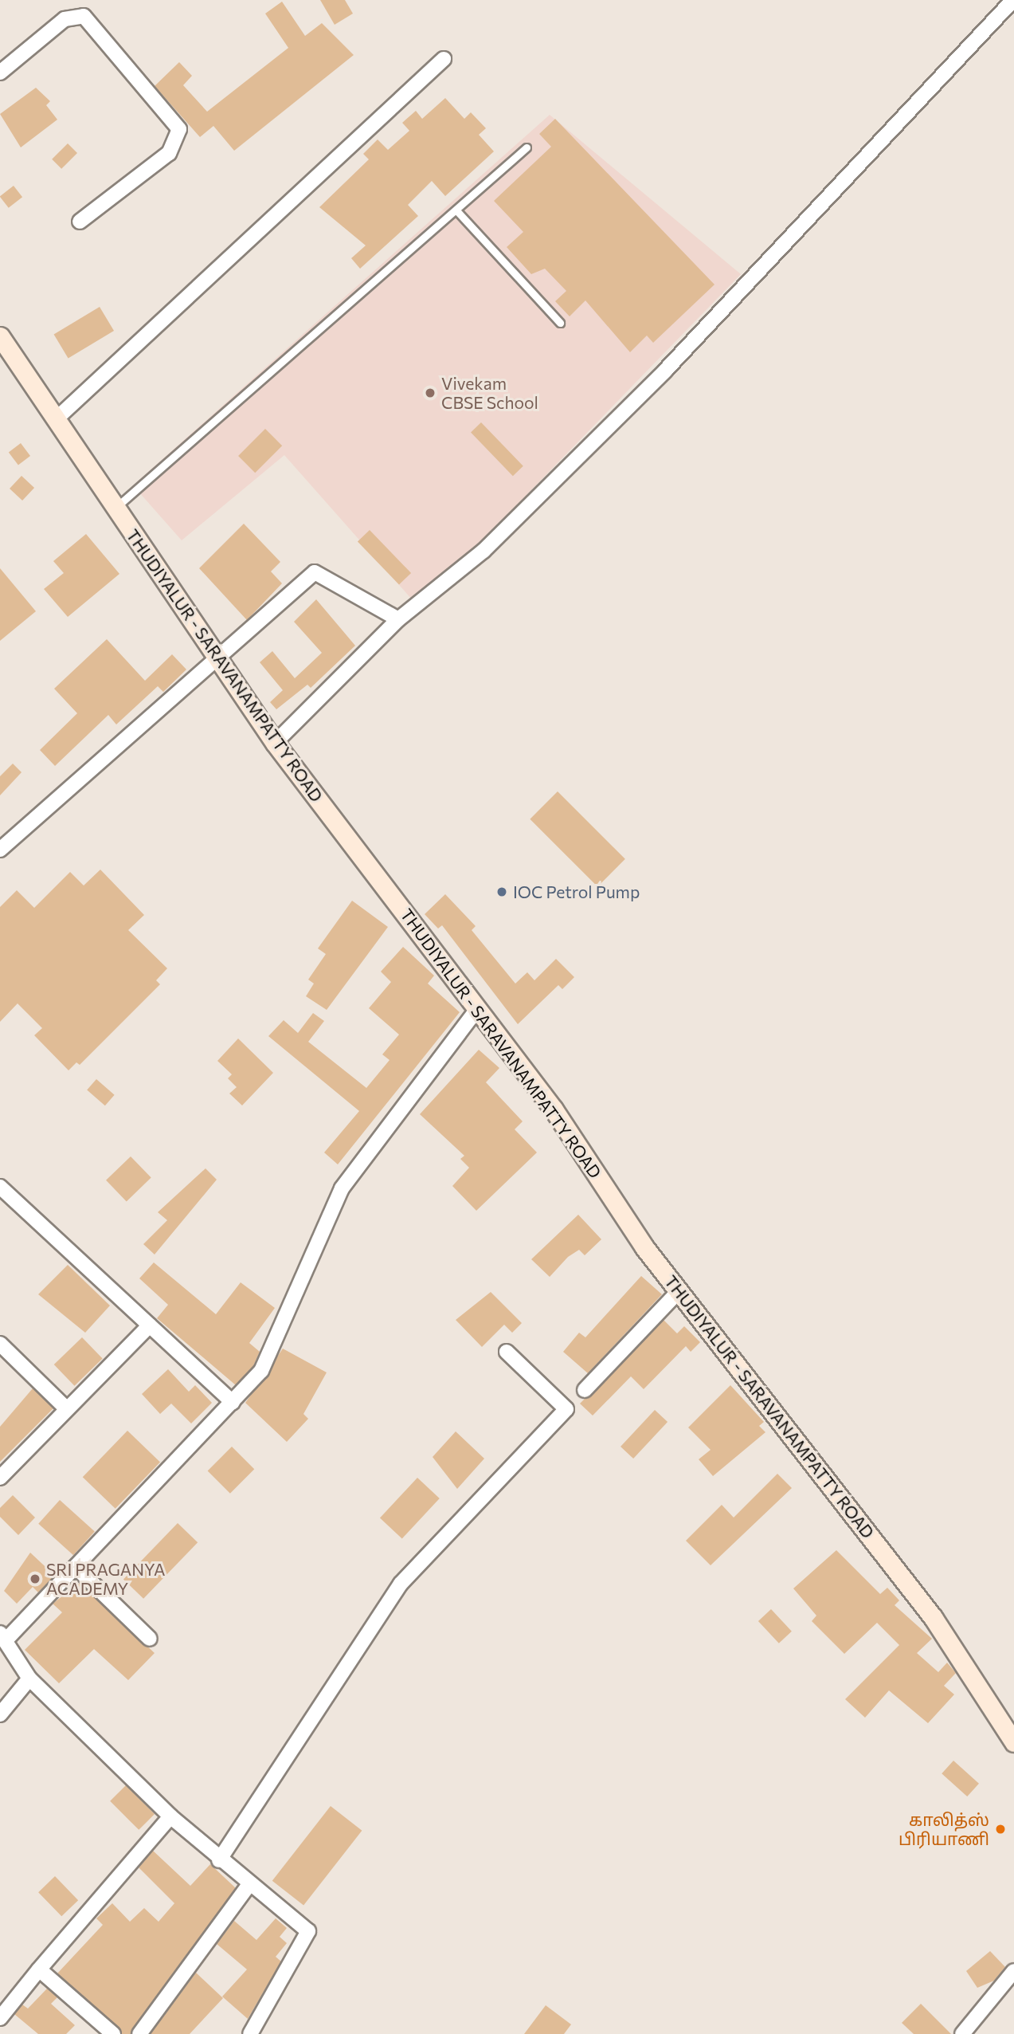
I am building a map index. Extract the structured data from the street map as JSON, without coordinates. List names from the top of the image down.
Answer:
{
  "streets": {
    "main road": ["THUDIYALUR - SARAVANAMPATTY ROAD"]
  },
  "places": [
    "Vivekam CBSE School",
    "IOC Petrol Pump",
    "SRI PRAGANYA ACADEMY",
    "காலித்ஸ் பிரியாணி"
  ]
}
